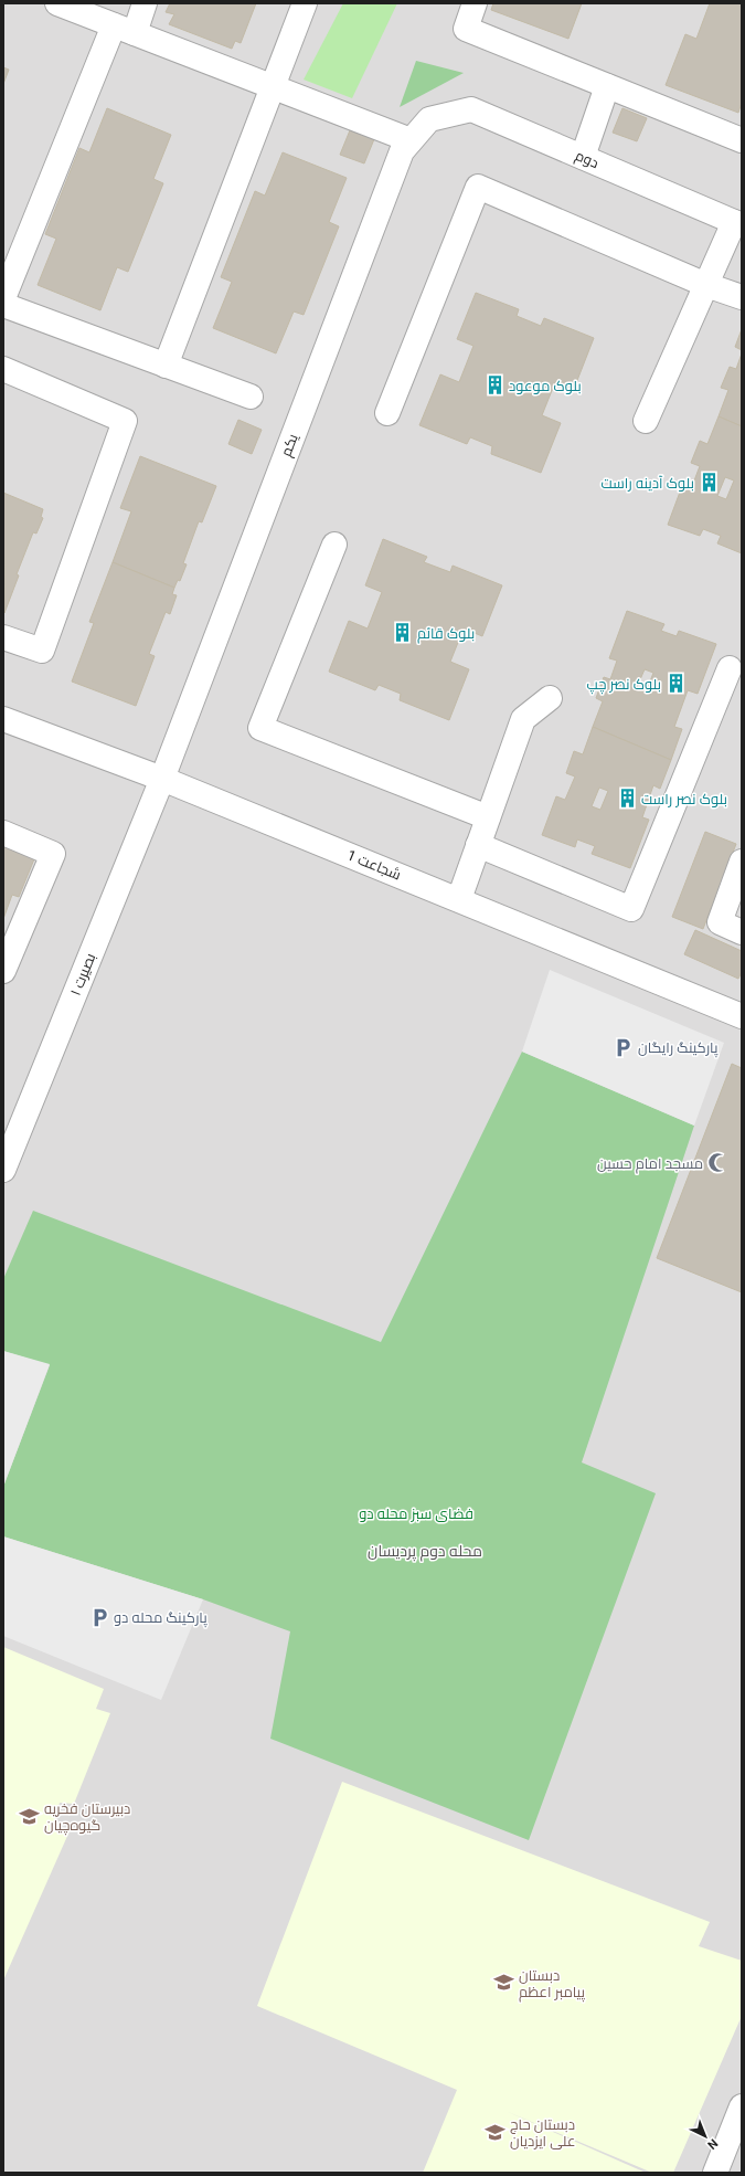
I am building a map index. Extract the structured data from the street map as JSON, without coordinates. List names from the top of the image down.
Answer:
{
  "streets": {
    "street": [
      "دوم",
      "یکم",
      "شجاعت 1",
      "بصیرت ۱"
    ]
  },
  "crossings": [
    ["دوم", "یکم"],
    ["یکم", "شجاعت 1"],
    ["یکم", "بصیرت ۱"],
    ["شجاعت 1", "بصیرت ۱"]
  ],
  "districts": ["محله دوم پردیسان"],
  "parks": ["فضای سبز محله دو"],
  "places": {
    "building": [
      "بلوک موعود",
      "بلوک آدینه راست",
      "بلوک قائم",
      "بلوک نصر چپ",
      "بلوک نصر راست"
    ],
    "parking": ["پارکینگ رایگان", "پارکینگ محله دو"],
    "mosque": ["مسجد امام حسین"],
    "school or university": ["دبیرستان فخریه گیوه‌چیان", "دبستان پیامبر ا‌عظم", "دبستان حاج علی ایزدیان"]
  },
  "north": "bottom right"
}
